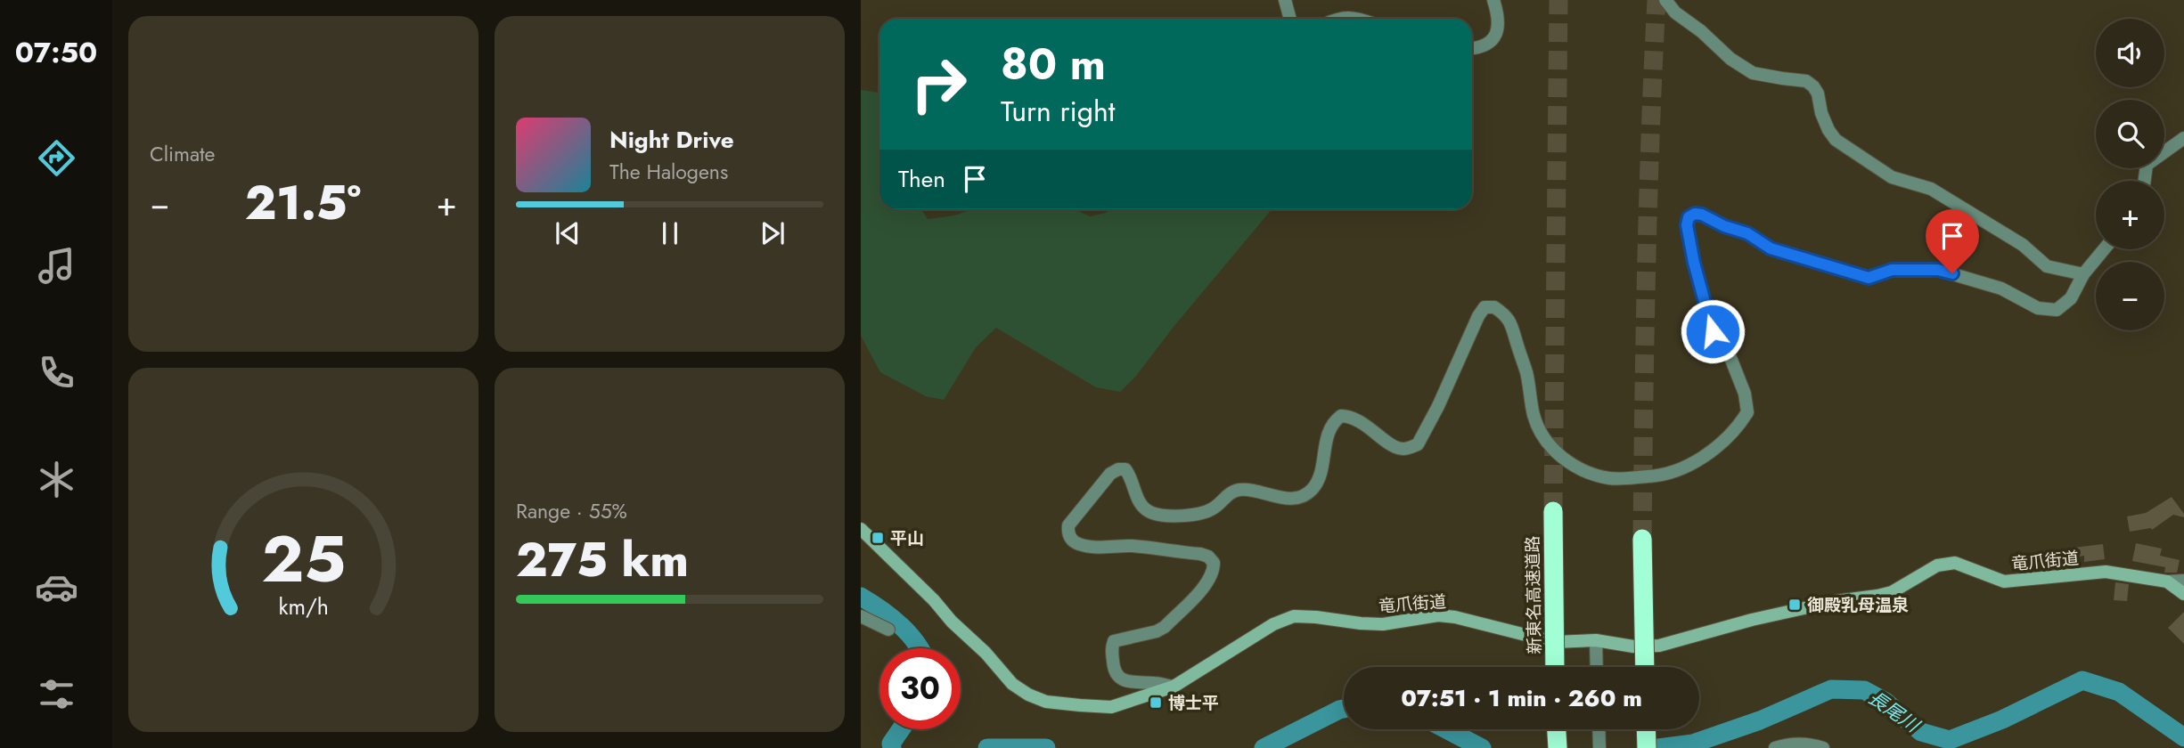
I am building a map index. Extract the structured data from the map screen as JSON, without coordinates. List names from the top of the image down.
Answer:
{
  "streets": {
    "highway": ["新東名高速道路"],
    "main road": ["竜爪街道"]
  },
  "water": ["長尾川"],
  "places": {
    "transit": ["平山", "御殿乳母温泉", "博士平"]
  },
  "page": {
    "tabs": "07:50",
    "tile": [
      "Climate",
      ["Range · 55%", "275 km"]
    ],
    "map_buttons": ["+", "−"],
    "turn": ["80 m", "Turn right"],
    "song": ["Night Drive", "The Halogens"],
    "then": "Then",
    "heat": ["−", "21.5°", "+"],
    "limit": "30",
    "trip": "07:51 · 1 min · 260 m",
    "gauge": ["25", "km/h"]
  }
}
